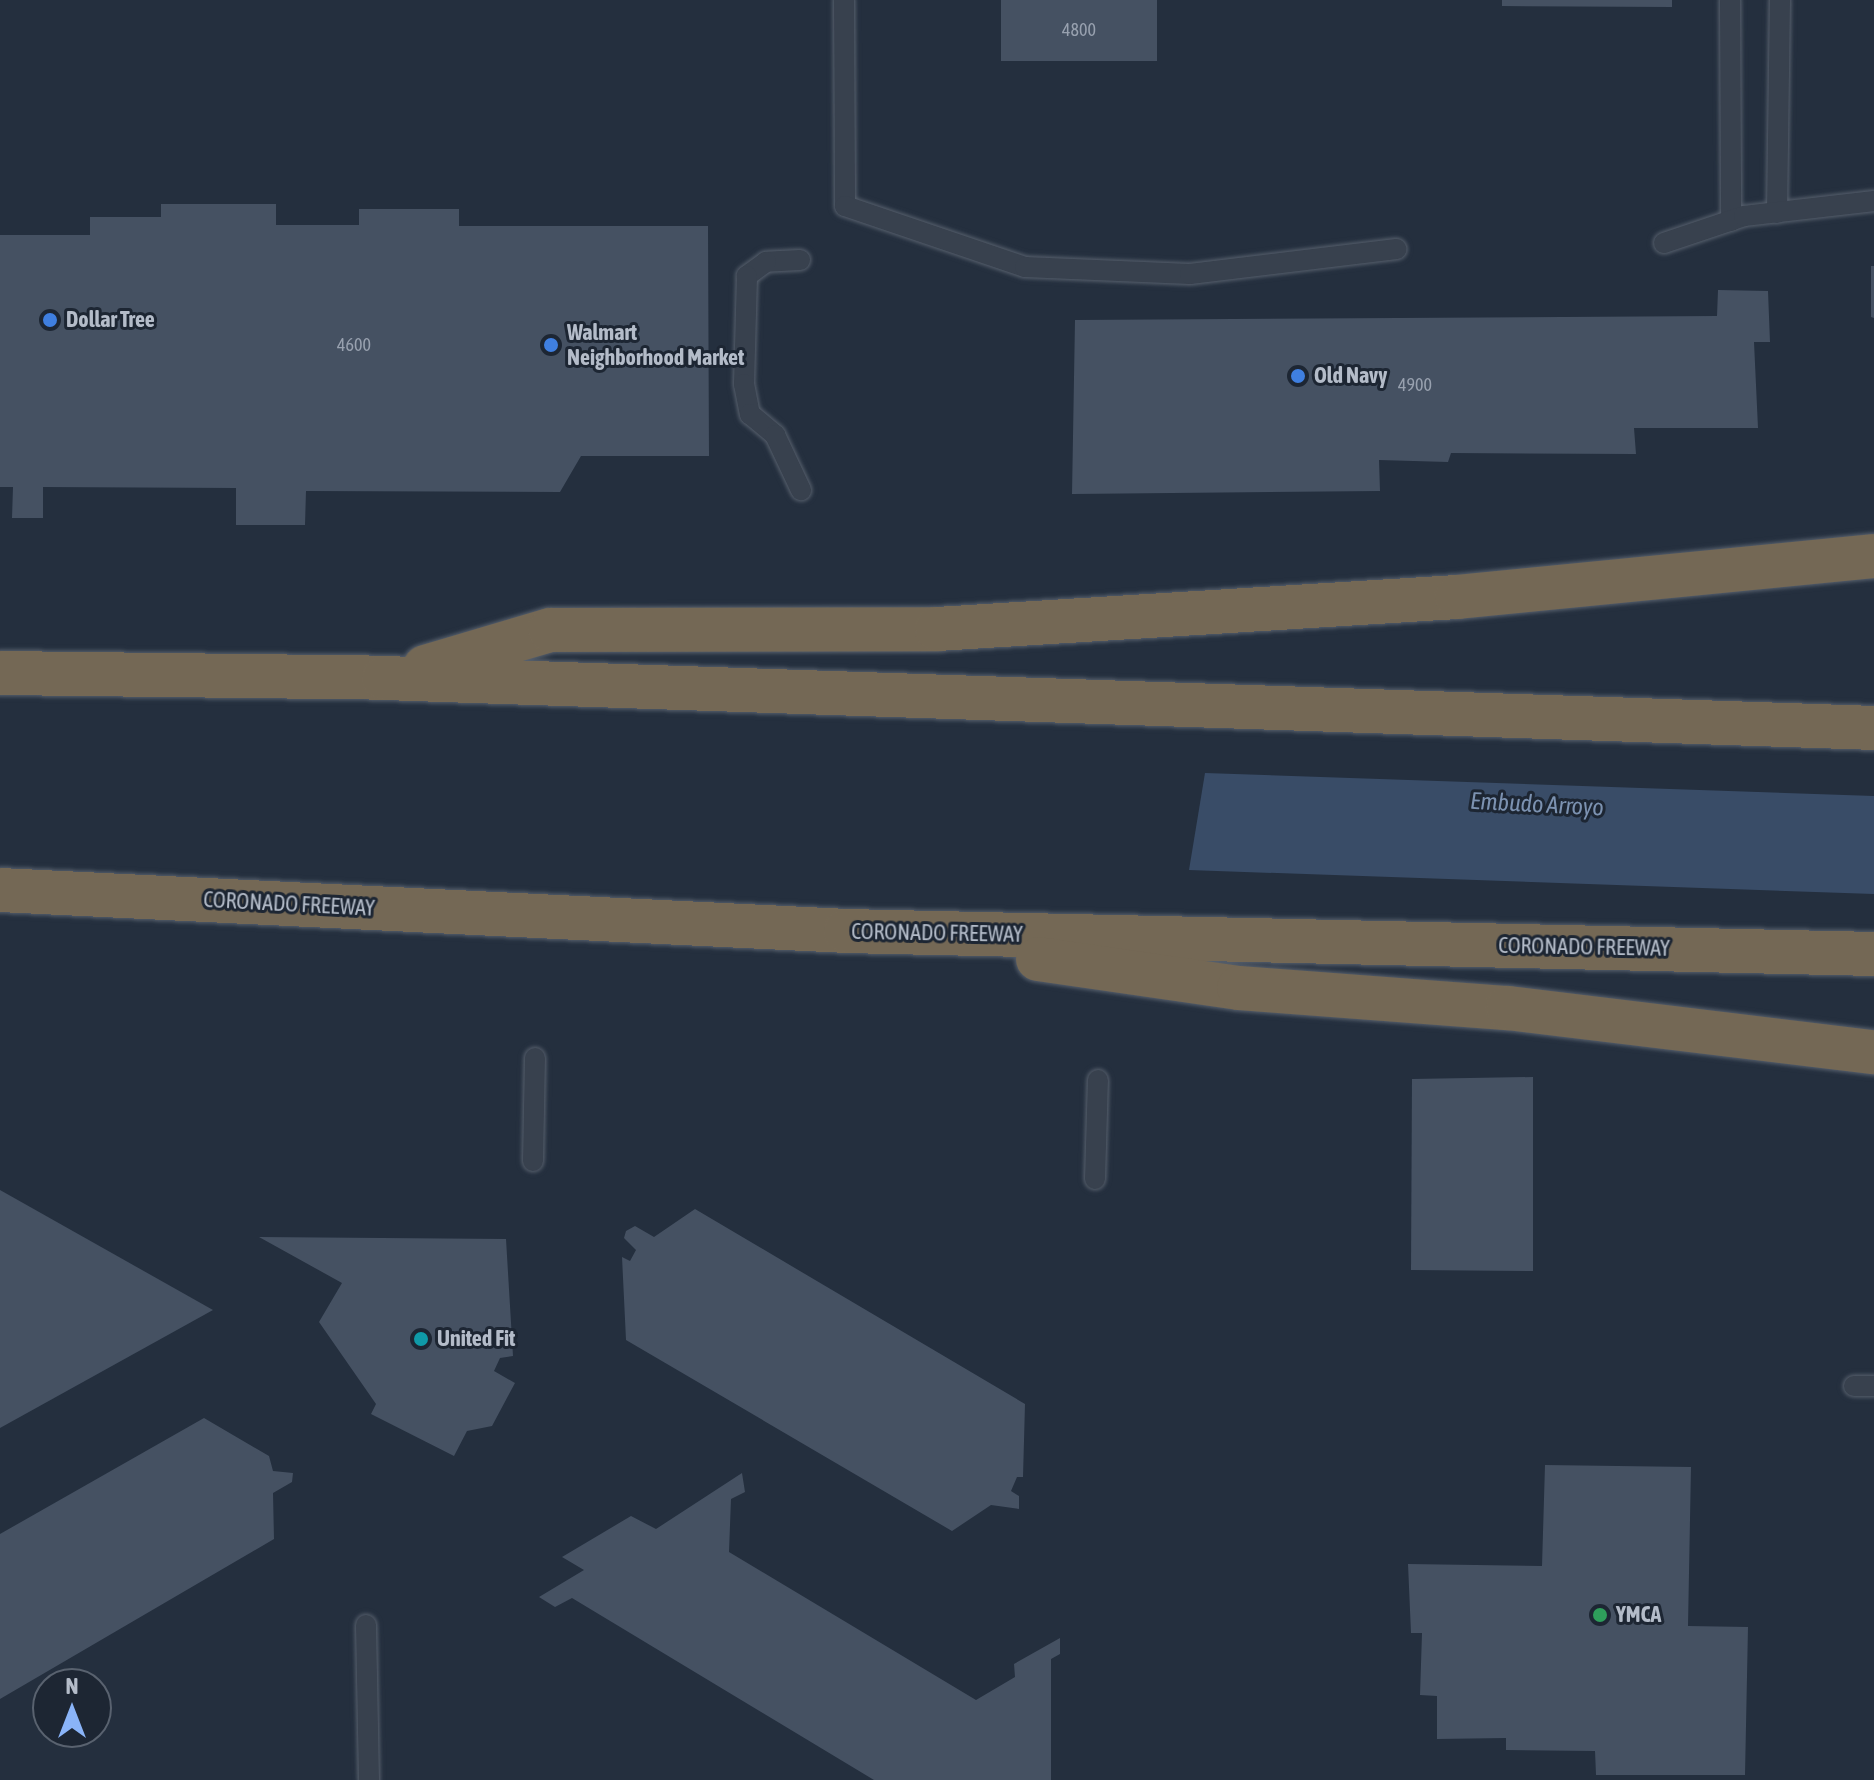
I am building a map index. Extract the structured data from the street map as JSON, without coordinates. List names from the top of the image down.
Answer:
{
  "streets": {
    "highway": ["CORONADO FREEWAY"]
  },
  "water": ["Embudo Arroyo"],
  "places": [
    "Dollar Tree",
    "Walmart Neighborhood Market",
    "Old Navy",
    "United Fit",
    "YMCA"
  ],
  "house_numbers": ["4800", "4600", "4900"],
  "north": "top"
}
